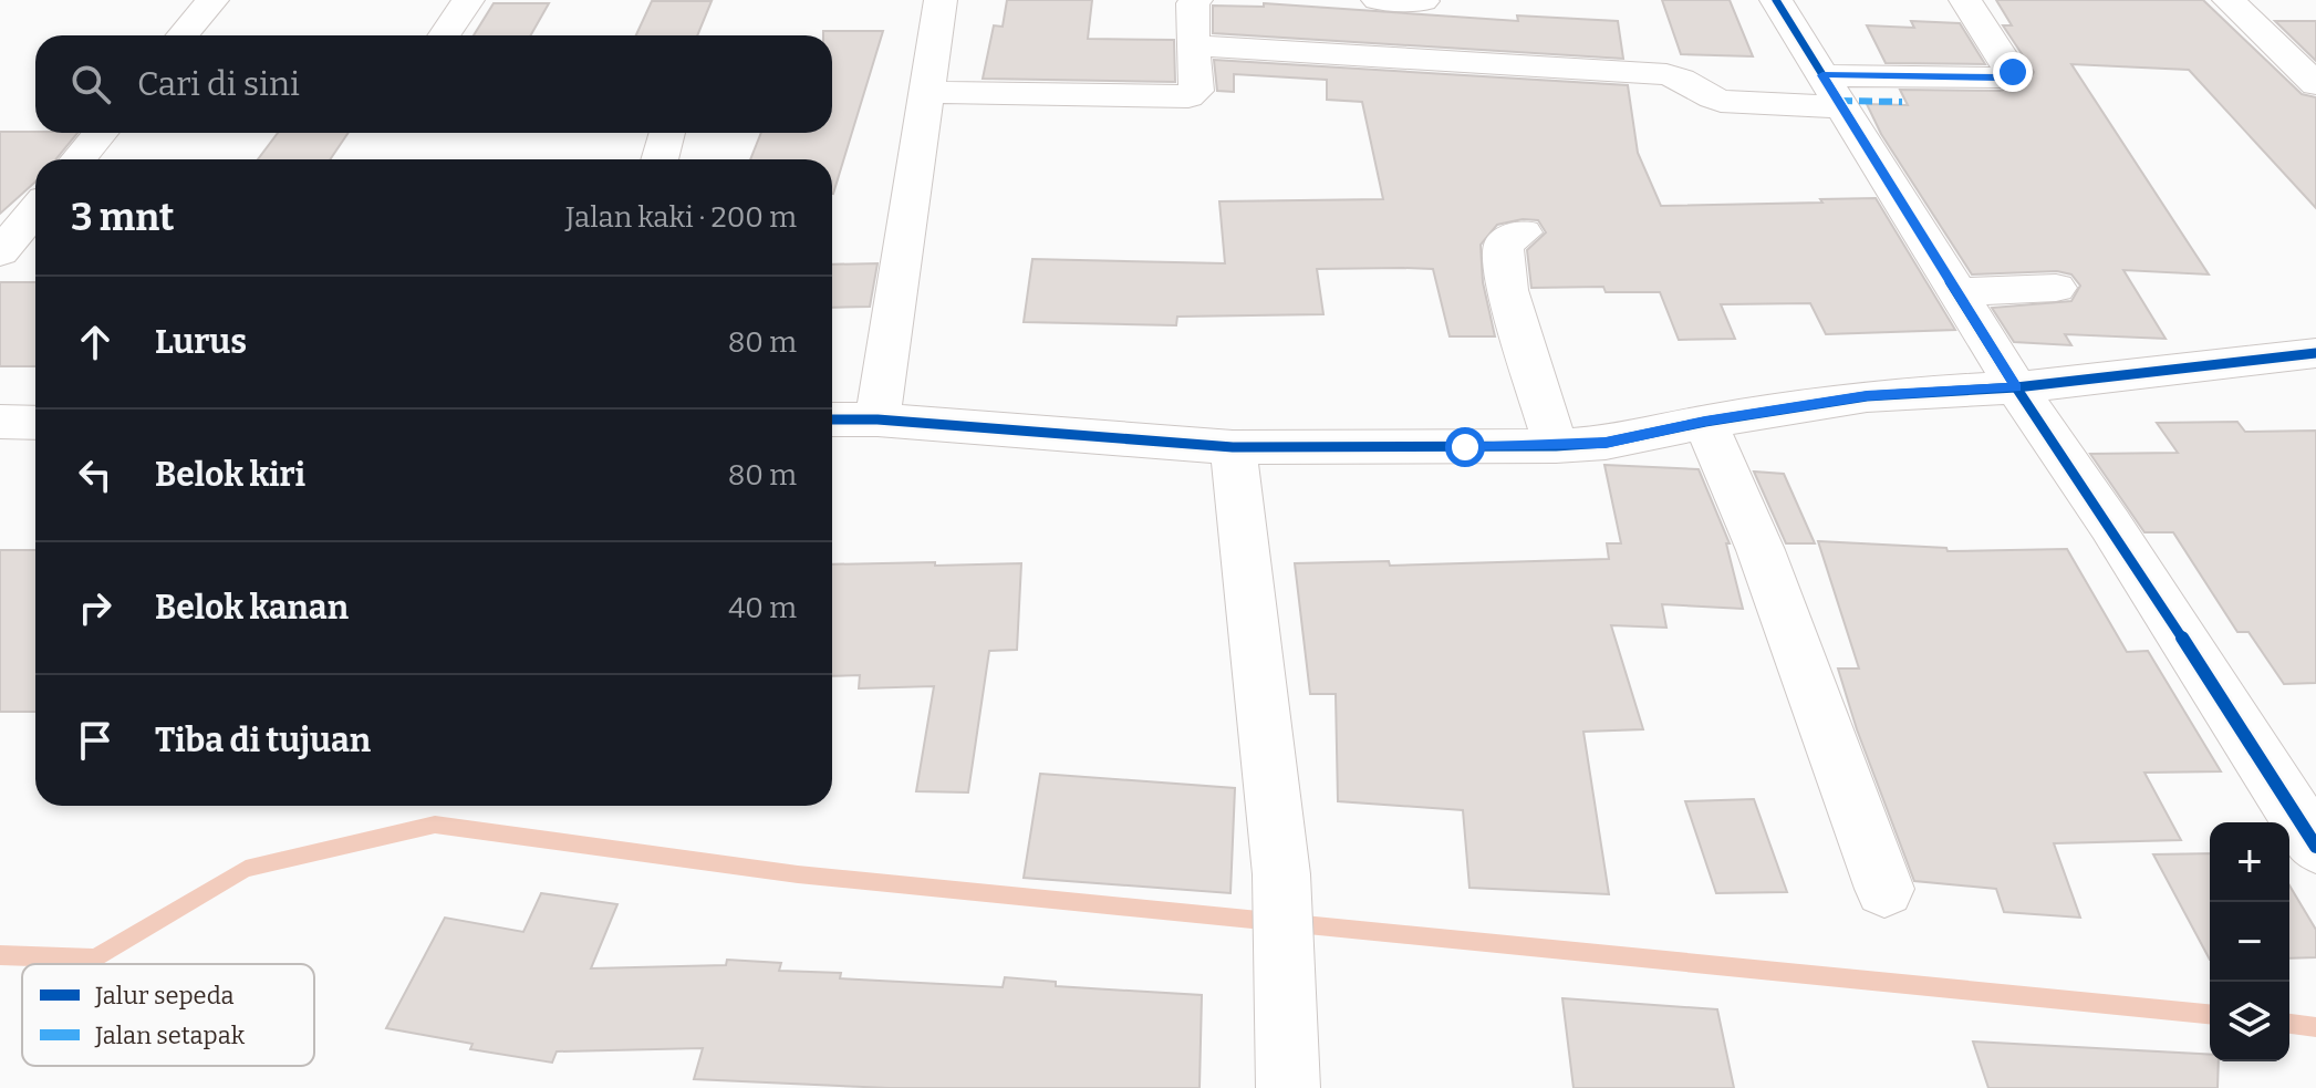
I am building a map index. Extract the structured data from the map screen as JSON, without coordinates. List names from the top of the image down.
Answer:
{
  "legend": ["Jalur sepeda", "Jalan setapak"],
  "page": {
    "search": "Cari di sini",
    "heading": ["3 mnt", "Jalan kaki · 200 m"],
    "list": [
      ["Lurus", "80 m"],
      ["Belok kiri", "80 m"],
      ["Belok kanan", "40 m"],
      "Tiba di tujuan"
    ],
    "map_buttons": ["+", "−"]
  }
}
